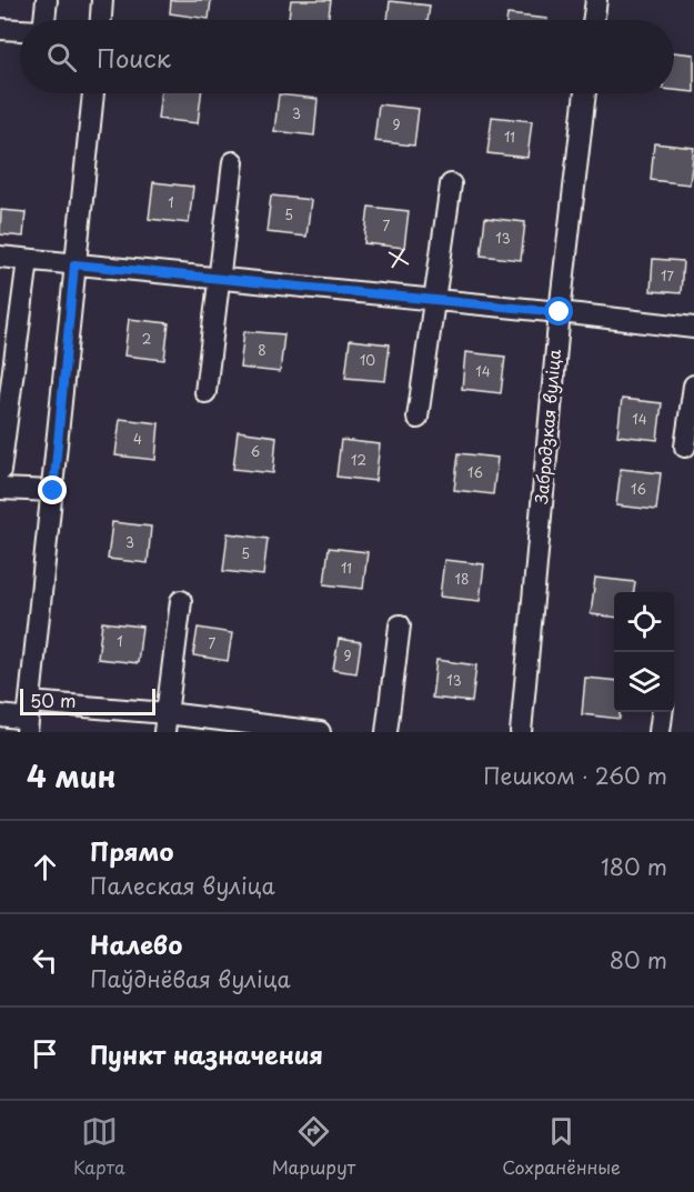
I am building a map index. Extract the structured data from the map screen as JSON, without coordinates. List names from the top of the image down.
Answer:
{
  "streets": {
    "street": ["Забродзкая вуліца"]
  },
  "house_numbers": [
    "3",
    "9",
    "11",
    "1",
    "5",
    "7",
    "13",
    "17",
    "2",
    "8",
    "10",
    "14",
    "14",
    "4",
    "6",
    "12",
    "16",
    "16",
    "3",
    "5",
    "11",
    "18",
    "1",
    "7",
    "9",
    "13"
  ],
  "scale_bar": "50 m",
  "page": {
    "search": "Поиск",
    "scale": "50 m",
    "heading": ["4 мин", "Пешком · 260 m"],
    "list": [
      ["Прямо", "Палеская вуліца", "180 m"],
      ["Налево", "Паўднёвая вуліца", "80 m"],
      "Пункт назначения"
    ],
    "nav": ["Карта", "Маршрут", "Сохранённые"]
  }
}
